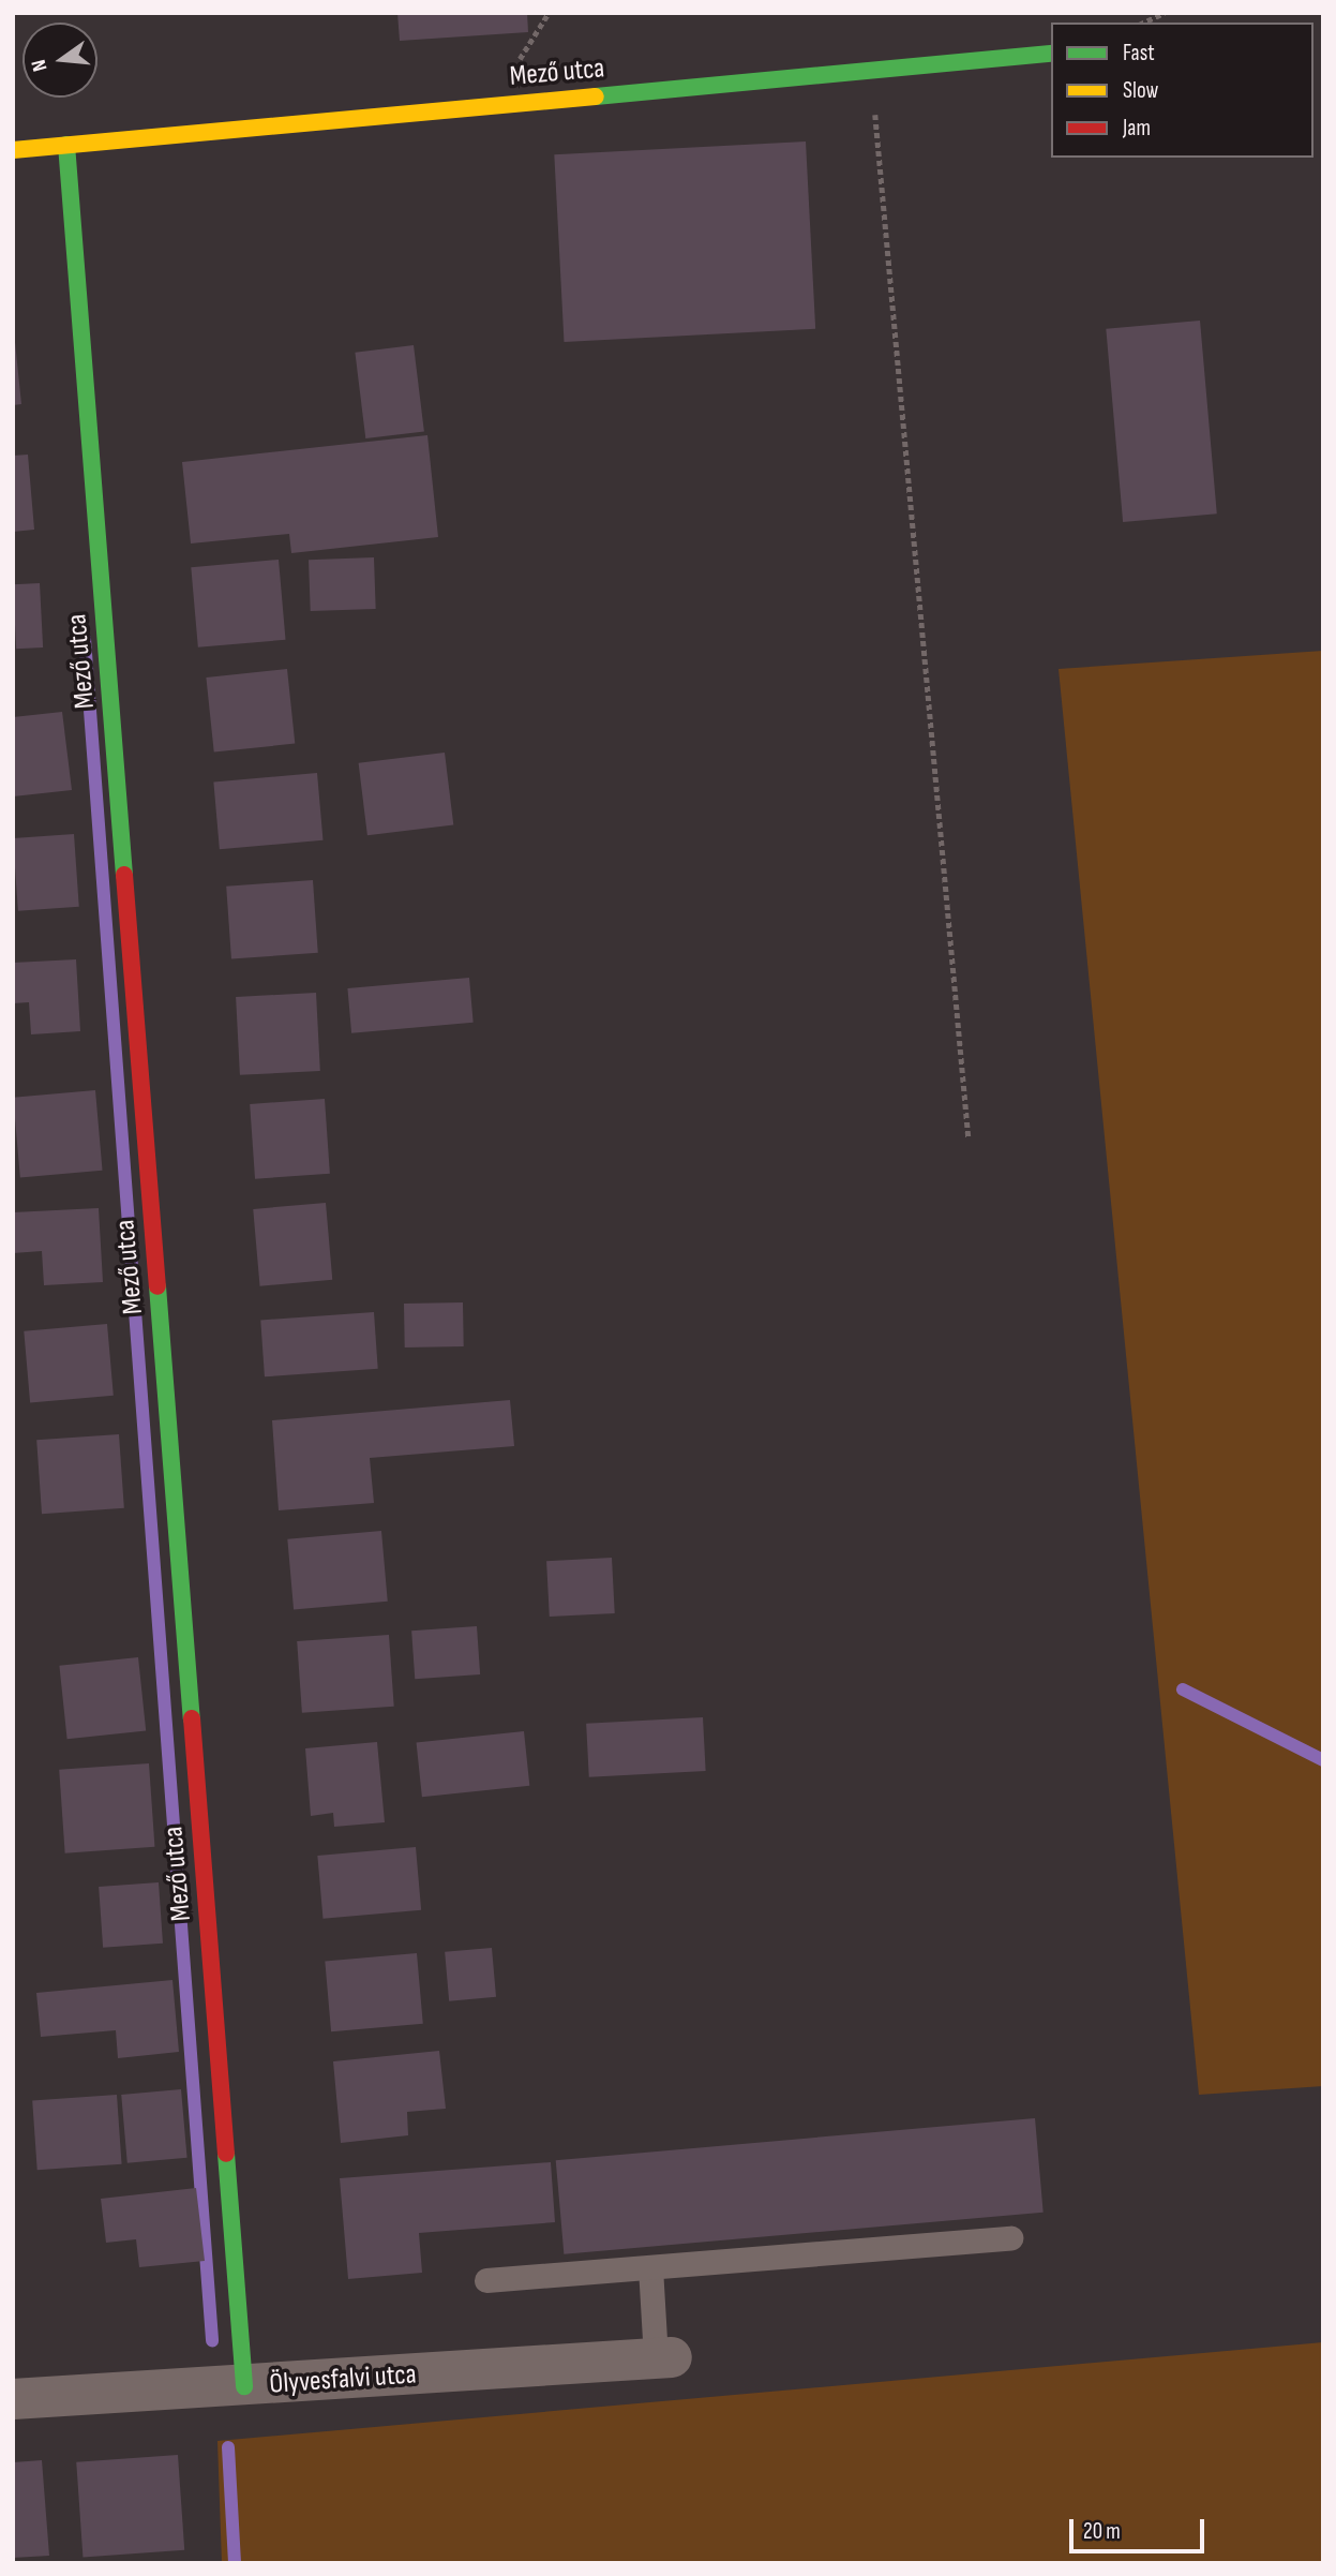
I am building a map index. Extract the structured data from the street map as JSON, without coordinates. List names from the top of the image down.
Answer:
{
  "streets": {
    "street": ["Mező utca", "Ölyvesfalvi utca"]
  },
  "crossings": [
    ["Mező utca", "Ölyvesfalvi utca"]
  ],
  "legend": ["Fast", "Slow", "Jam"],
  "scale_bar": "20 m",
  "north": "left"
}
